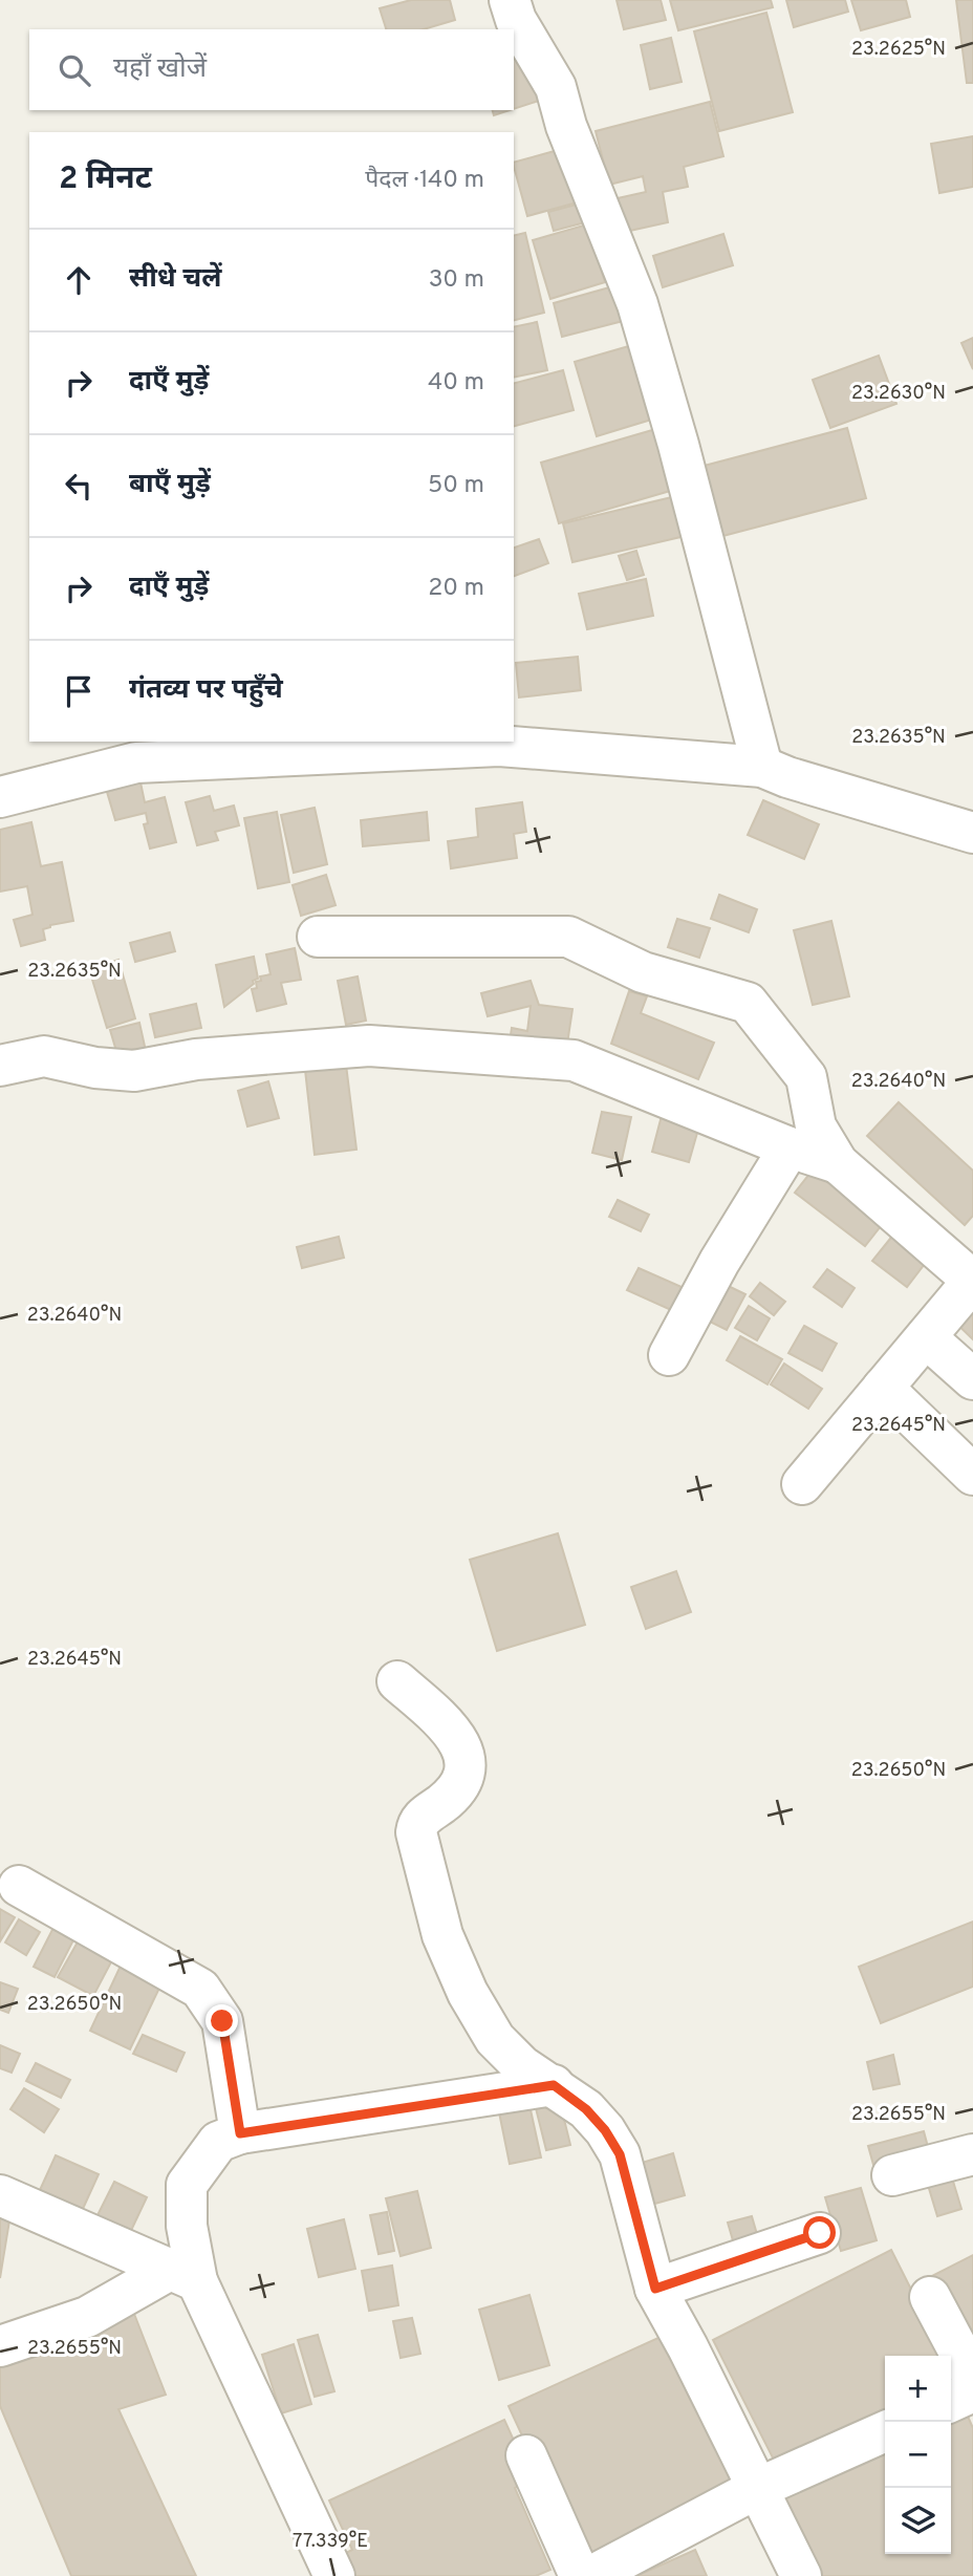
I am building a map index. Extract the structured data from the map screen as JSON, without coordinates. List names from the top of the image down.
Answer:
{
  "page": {
    "search": "यहाँ खोजें",
    "heading": ["2 मिनट", "पैदल · 140 m"],
    "list": [
      ["सीधे चलें", "30 m"],
      ["दाएँ मुड़ें", "40 m"],
      ["बाएँ मुड़ें", "50 m"],
      ["दाएँ मुड़ें", "20 m"],
      "गंतव्य पर पहुँचे"
    ],
    "map_buttons": ["+", "−"]
  },
  "coordinates": [
    "23.2625°N",
    "23.2630°N",
    "23.2635°N",
    "23.2640°N",
    "23.2645°N",
    "23.2650°N",
    "23.2655°N",
    "77.339°E"
  ]
}
